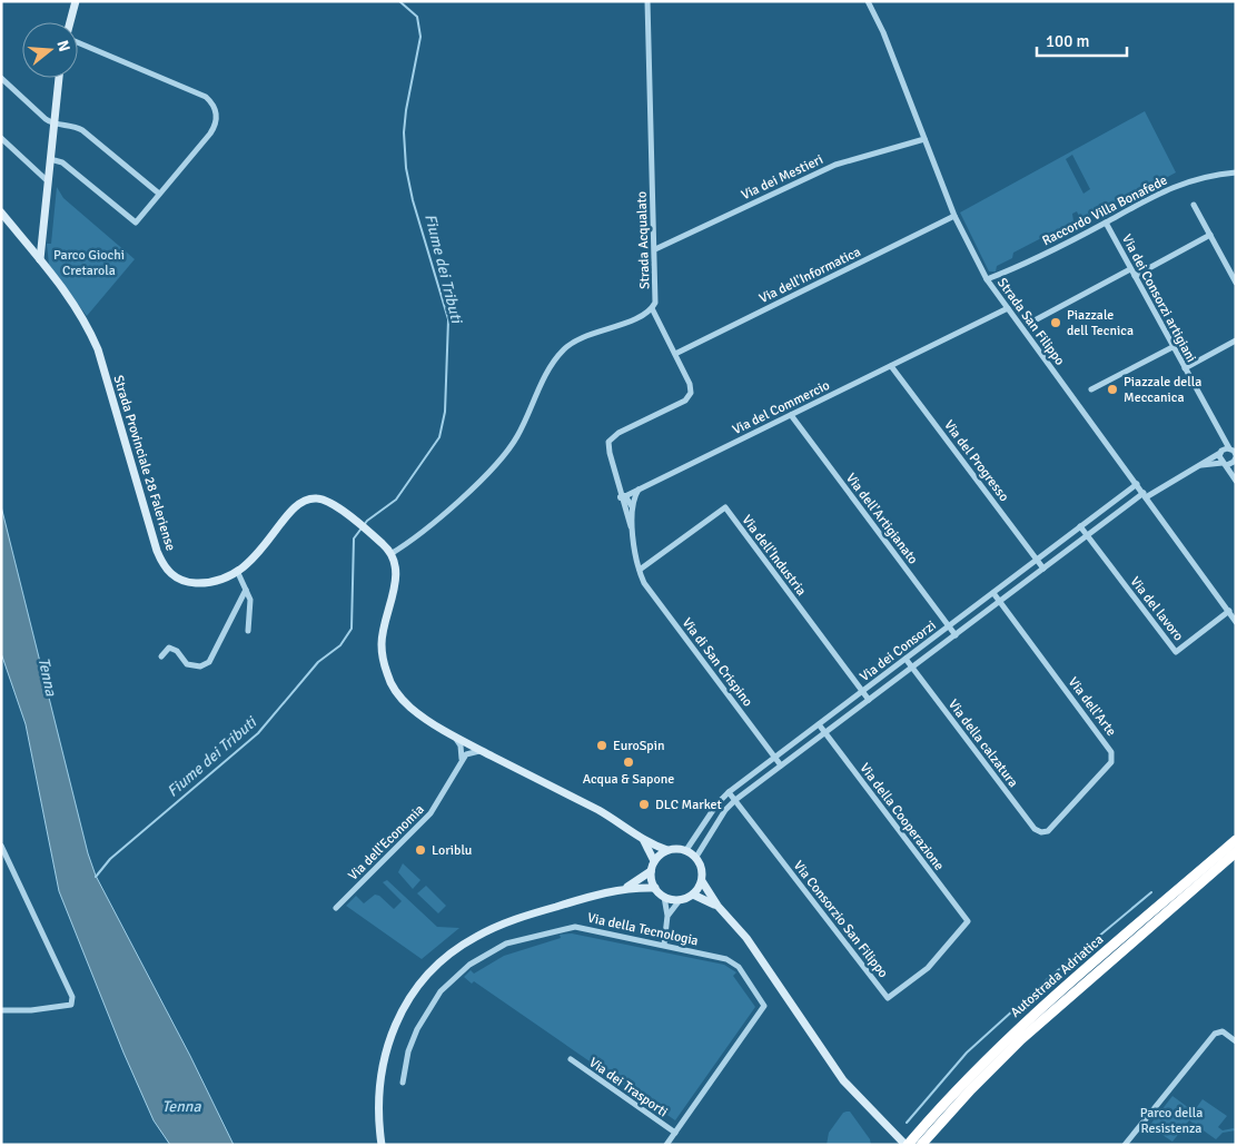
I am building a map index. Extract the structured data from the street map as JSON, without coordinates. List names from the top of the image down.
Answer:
{
  "streets": {
    "highway": ["Autostrada Adriatica"],
    "main road": ["Strada Provinciale 28 Faleriense"],
    "street": [
      "Via dei Mestieri",
      "Raccordo Villa Bonafede",
      "Strada Acqualato",
      "Via dell'Informatica",
      "Via dei Consorzi artigiani",
      "Strada San Filippo",
      "Via del Commercio",
      "Via del Progresso",
      "Via dell'Artigianato",
      "Via dell'Industria",
      "Via del lavoro",
      "Via dei Consorzi",
      "Via di San Crispino",
      "Via dell'Arte",
      "Via della calzatura",
      "Via della Cooperazione",
      "Via dell'Economia",
      "Via Consorzio San Filippo",
      "Via della Tecnologia",
      "Via dei Trasporti"
    ]
  },
  "crossings": [
    ["Via dei Mestieri", "Strada Acqualato"],
    ["Via dei Mestieri", "Strada San Filippo"],
    ["Raccordo Villa Bonafede", "Via dei Consorzi artigiani"],
    ["Raccordo Villa Bonafede", "Strada San Filippo"],
    ["Strada Acqualato", "Strada Provinciale 28 Faleriense"],
    ["Via dell'Informatica", "Strada San Filippo"],
    ["Via dei Consorzi artigiani", "Via dei Consorzi"],
    ["Strada San Filippo", "Via del Commercio"],
    ["Strada San Filippo", "Via del lavoro"],
    ["Strada San Filippo", "Via dei Consorzi"],
    ["Via del Commercio", "Via del Progresso"],
    ["Via del Commercio", "Via dell'Artigianato"],
    ["Via del Progresso", "Via dei Consorzi"],
    ["Via dell'Artigianato", "Via dei Consorzi"],
    ["Via dell'Industria", "Via dei Consorzi"],
    ["Via dell'Industria", "Via di San Crispino"],
    ["Via del lavoro", "Via dei Consorzi"],
    ["Via dei Consorzi", "Via di San Crispino"],
    ["Via dei Consorzi", "Via dell'Arte"],
    ["Via dei Consorzi", "Via della calzatura"],
    ["Via dei Consorzi", "Via della Cooperazione"],
    ["Via dei Consorzi", "Via Consorzio San Filippo"],
    ["Via dell'Arte", "Via della calzatura"],
    ["Via della Cooperazione", "Via Consorzio San Filippo"],
    ["Via della Tecnologia", "Via dei Trasporti"]
  ],
  "water": ["Fiume dei Tributi", "Tenna"],
  "parks": ["Parco Giochi Cretarola", "Parco della Resistenza"],
  "places": [
    "Piazzale dell Tecnica",
    "Piazzale della Meccanica",
    "EuroSpin",
    "Acqua & Sapone",
    "DLC Market",
    "Loriblu"
  ],
  "scale_bar": "100 m",
  "north": "right"
}
